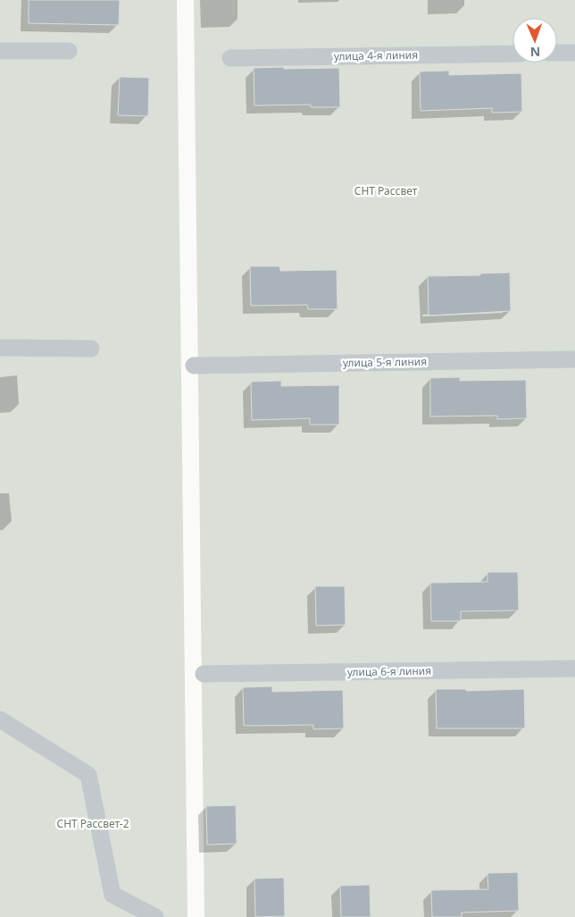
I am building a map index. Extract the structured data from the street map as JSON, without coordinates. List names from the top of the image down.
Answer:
{
  "streets": {
    "lane": ["улица 4-я линия", "улица 5-я линия", "улица 6-я линия"]
  },
  "parks": ["СНТ Рассвет", "СНТ Рассвет-2"],
  "north": "bottom"
}
